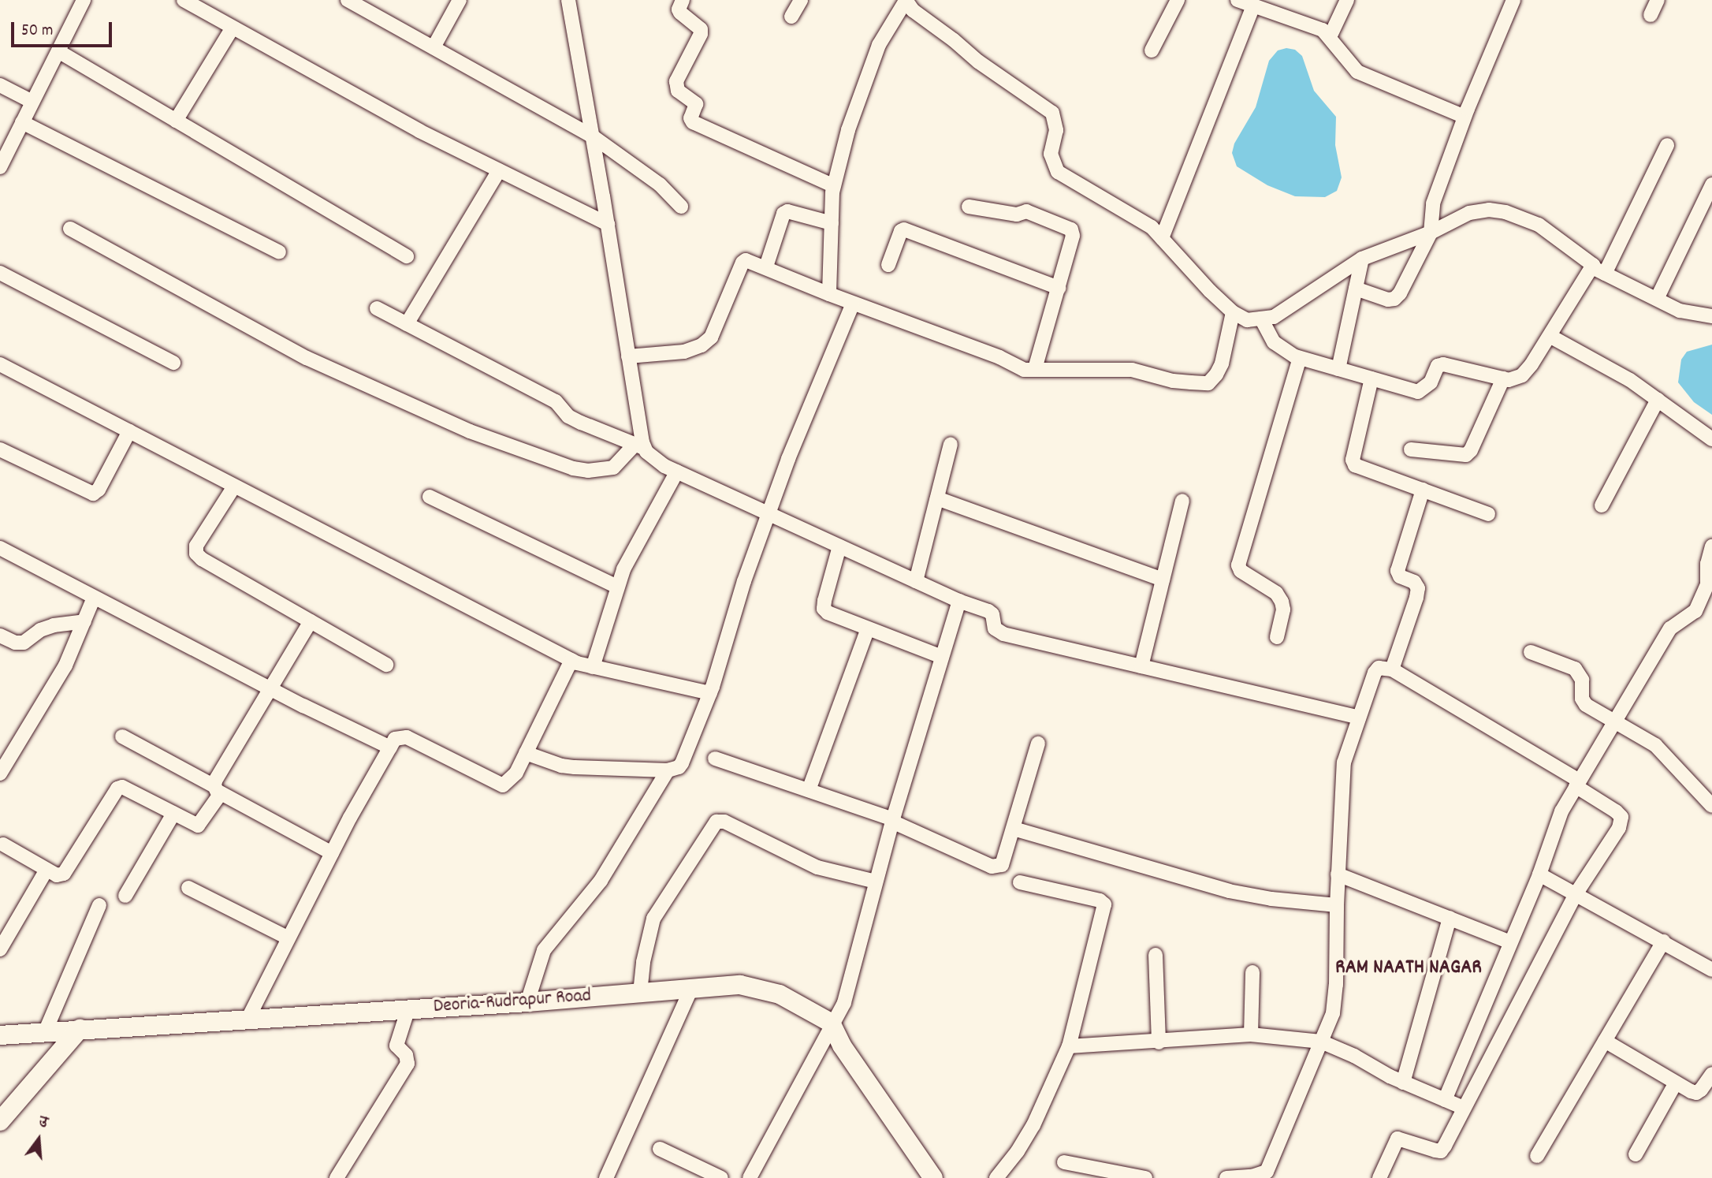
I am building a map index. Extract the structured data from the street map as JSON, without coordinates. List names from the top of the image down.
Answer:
{
  "streets": {
    "main road": ["Deoria-Rudrapur Road"]
  },
  "districts": ["RAM NAATH NAGAR"],
  "scale_bar": "50 m",
  "north": "top"
}
